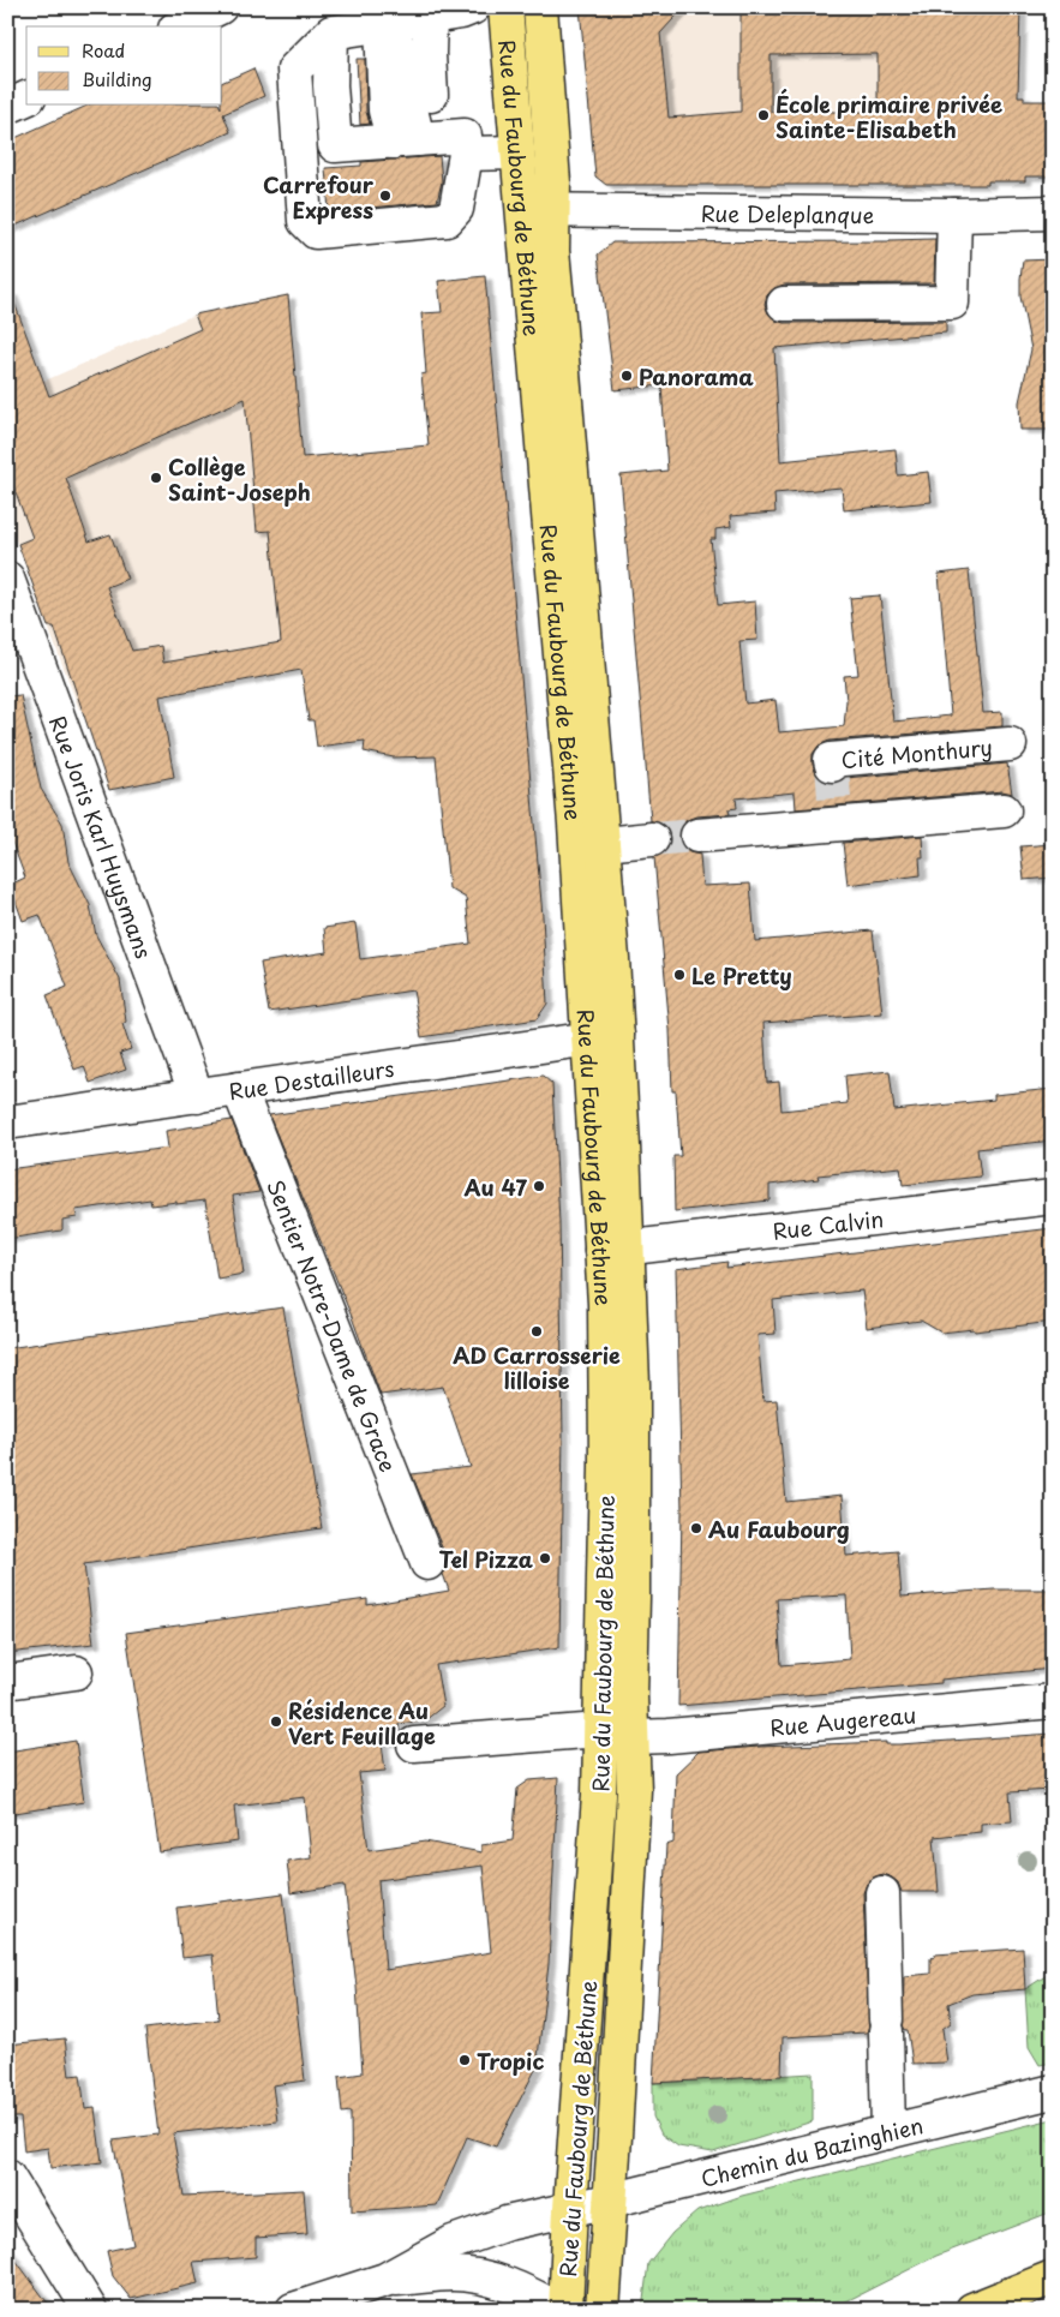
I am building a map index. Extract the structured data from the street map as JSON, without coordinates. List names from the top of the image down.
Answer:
{
  "streets": {
    "main road": ["Rue du Faubourg de Béthune"],
    "street": [
      "Rue Deleplanque",
      "Cité Monthury",
      "Rue Joris Karl Huysmans",
      "Rue Destailleurs",
      "Rue Calvin",
      "Sentier Notre-Dame de Grace",
      "Rue Augereau",
      "Chemin du Bazinghien"
    ]
  },
  "crossings": [
    ["Rue du Faubourg de Béthune", "Rue Deleplanque"],
    ["Rue du Faubourg de Béthune", "Rue Destailleurs"],
    ["Rue du Faubourg de Béthune", "Rue Calvin"],
    ["Rue du Faubourg de Béthune", "Rue Augereau"],
    ["Rue du Faubourg de Béthune", "Chemin du Bazinghien"],
    ["Rue Joris Karl Huysmans", "Rue Destailleurs"],
    ["Rue Destailleurs", "Sentier Notre-Dame de Grace"]
  ],
  "places": [
    "École primaire privée Sainte-Elisabeth",
    "Carrefour Express",
    "Panorama",
    "Collège Saint-Joseph",
    "Le Pretty",
    "Au 47",
    "AD Carrosserie lilloise",
    "Au Faubourg",
    "Tel Pizza",
    "Résidence Au Vert Feuillage",
    "Tropic"
  ],
  "legend": ["Road", "Building"]
}
